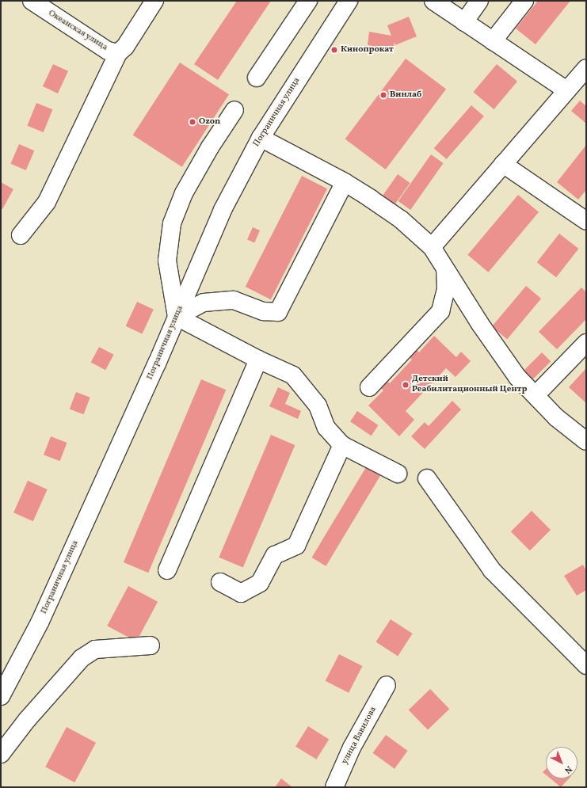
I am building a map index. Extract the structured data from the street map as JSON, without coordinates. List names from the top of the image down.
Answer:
{
  "streets": {
    "street": ["Океанская улица", "Пограничная улица", "улица Вавилова"]
  },
  "places": [
    "Кинопрокат",
    "Винлаб",
    "Ozon",
    "Детский Реабилитационный Центр"
  ],
  "north": "bottom right"
}
